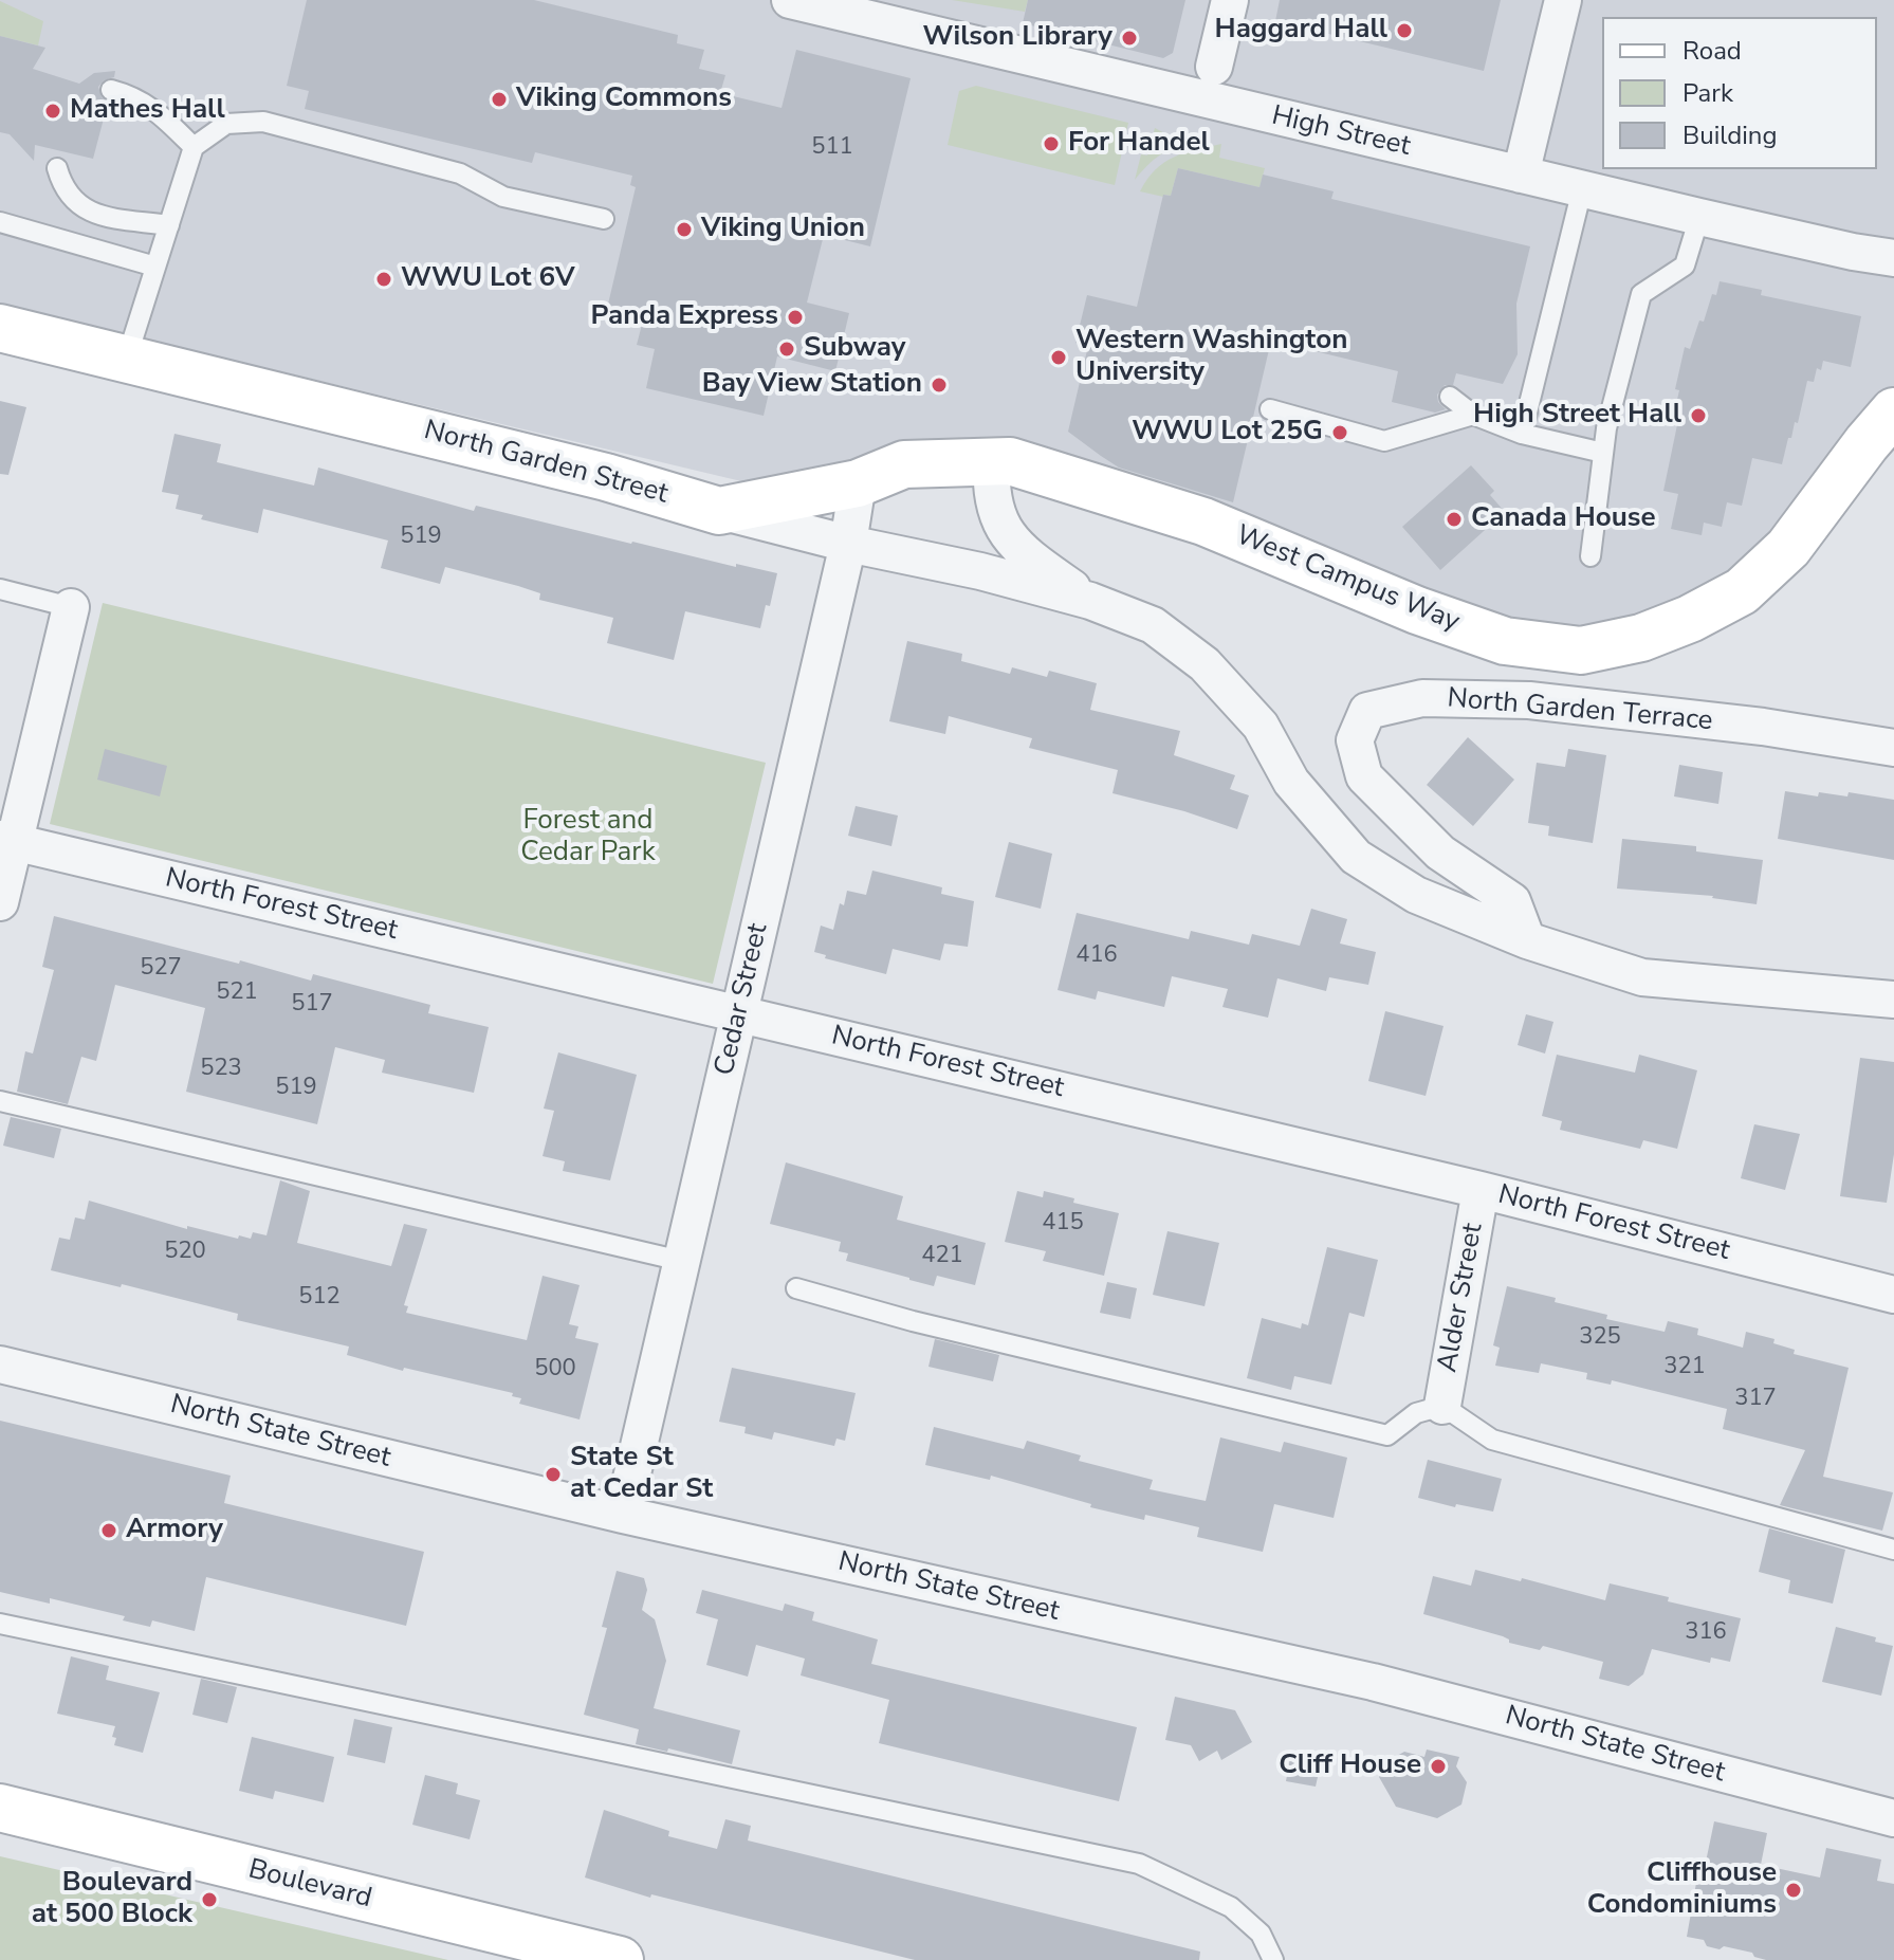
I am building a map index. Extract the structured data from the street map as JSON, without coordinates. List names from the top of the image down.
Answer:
{
  "streets": {
    "street": [
      "High Street",
      "North Garden Street",
      "West Campus Way",
      "North Garden Terrace",
      "North Forest Street",
      "Cedar Street",
      "Alder Street",
      "North State Street",
      "Boulevard"
    ]
  },
  "crossings": [
    ["North Garden Street", "West Campus Way"],
    ["North Garden Street", "North Garden Terrace"],
    ["North Garden Street", "Cedar Street"],
    ["West Campus Way", "Cedar Street"],
    ["North Forest Street", "Cedar Street"],
    ["North Forest Street", "Alder Street"],
    ["Cedar Street", "North State Street"]
  ],
  "parks": ["Forest and Cedar Park"],
  "places": [
    "Haggard Hall",
    "Wilson Library",
    "Viking Commons",
    "Mathes Hall",
    "For Handel",
    "Viking Union",
    "WWU Lot 6V",
    "Panda Express",
    "Subway",
    "Western Washington University",
    "Bay View Station",
    "High Street Hall",
    "WWU Lot 25G",
    "Canada House",
    "State St at Cedar St",
    "Armory",
    "Cliff House",
    "Cliffhouse Condominiums",
    "Boulevard at 500 Block"
  ],
  "house_numbers": [
    "511",
    "519",
    "416",
    "527",
    "521",
    "517",
    "523",
    "519",
    "415",
    "520",
    "421",
    "512",
    "325",
    "321",
    "500",
    "317",
    "316"
  ],
  "legend": ["Road", "Park", "Building"]
}
